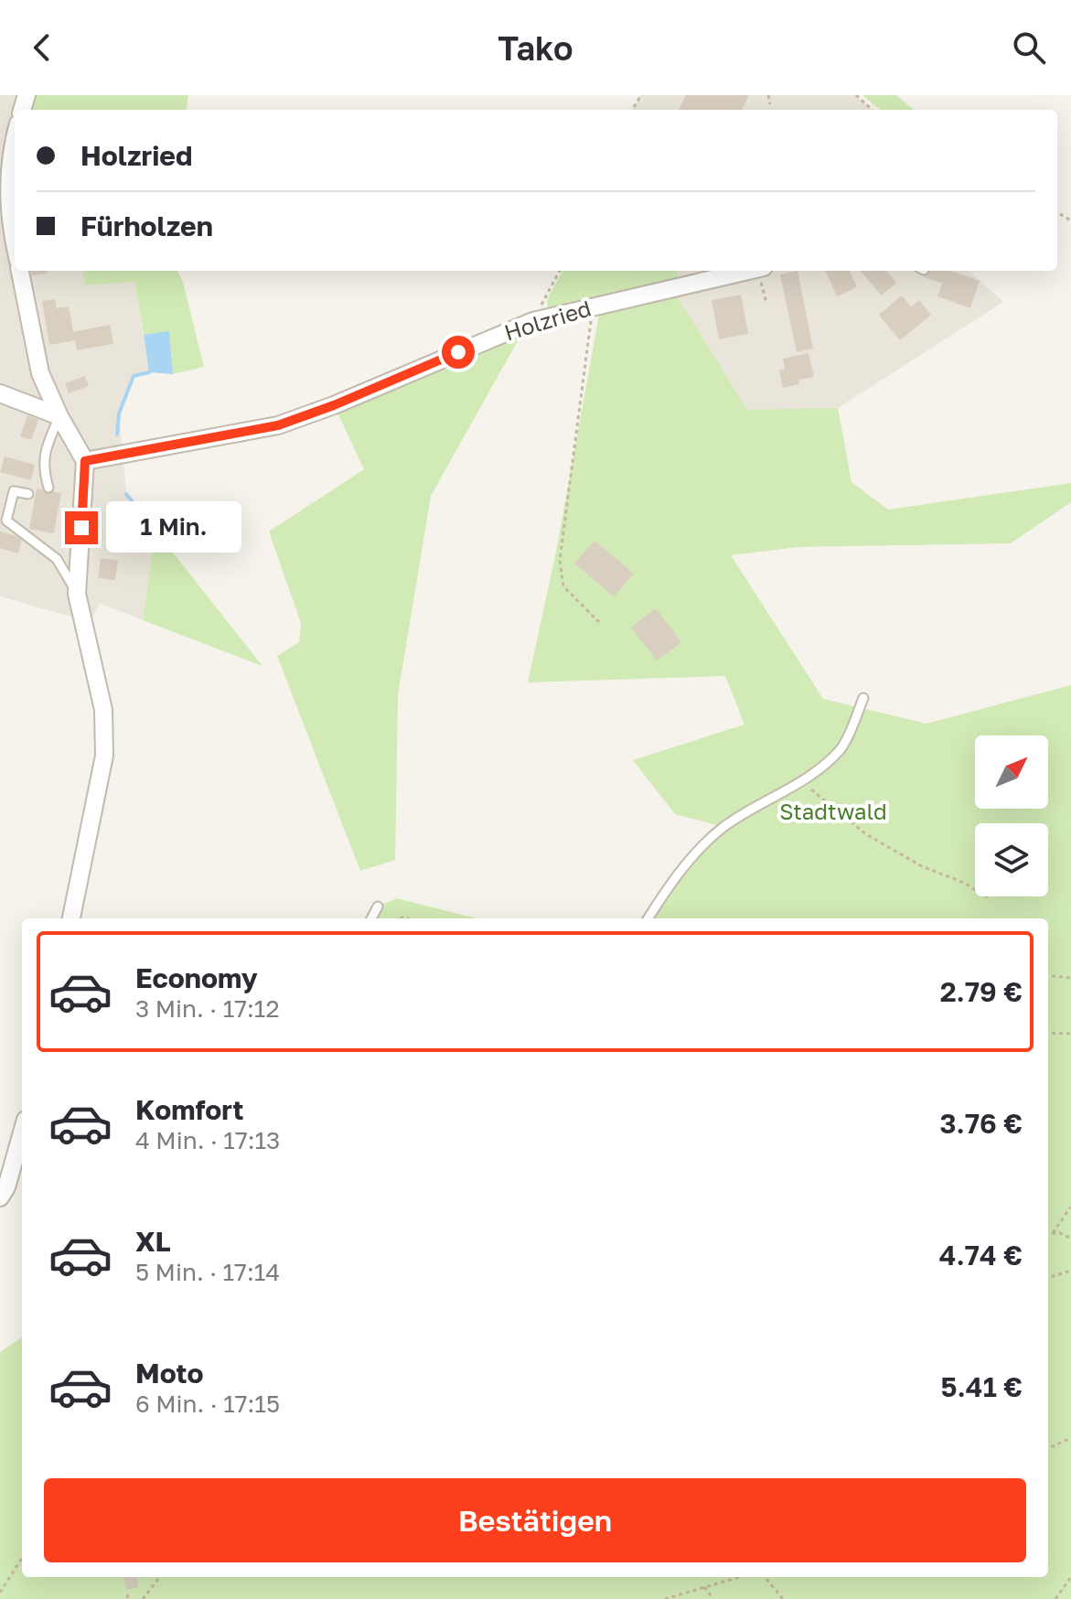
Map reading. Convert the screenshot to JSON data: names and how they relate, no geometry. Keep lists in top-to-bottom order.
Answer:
{
  "streets": {
    "street": ["Holzried"]
  },
  "parks": ["Stadtwald"],
  "north": "top right",
  "page": {
    "header": "Tako",
    "banner": ["Holzried", "Fürholzen"],
    "bubble": "1 Min.",
    "list": [
      {
        "name": "Economy",
        "note": "3 Min. · 17:12",
        "value": "2.79 €"
      },
      {
        "name": "Komfort",
        "note": "4 Min. · 17:13",
        "value": "3.76 €"
      },
      {
        "name": "XL",
        "note": "5 Min. · 17:14",
        "value": "4.74 €"
      },
      {
        "name": "Moto",
        "note": "6 Min. · 17:15",
        "value": "5.41 €"
      }
    ],
    "buttons": "Bestätigen"
  }
}
